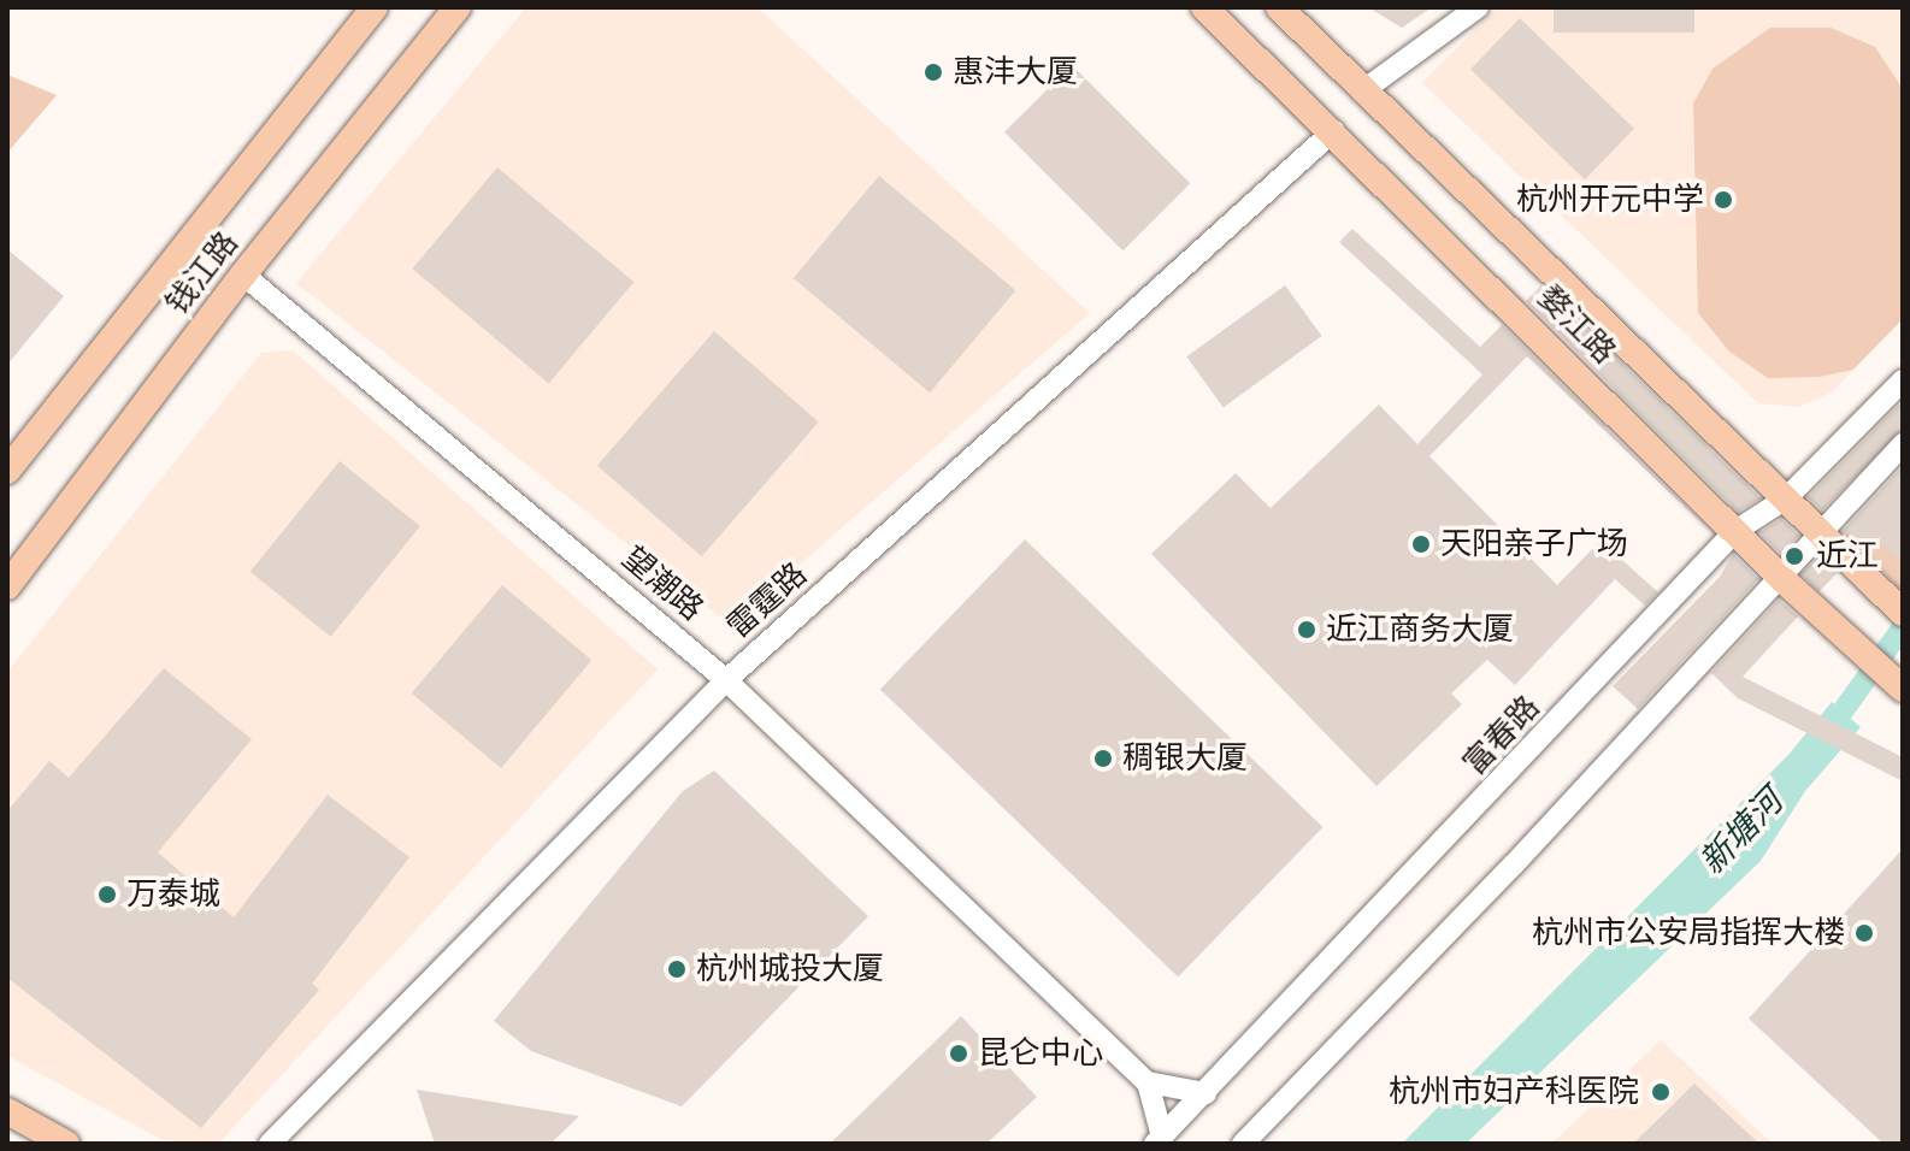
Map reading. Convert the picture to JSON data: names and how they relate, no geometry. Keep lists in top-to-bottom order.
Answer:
{
  "streets": {
    "main road": ["钱江路", "婺江路"],
    "street": ["望潮路", "雷霆路", "富春路"]
  },
  "crossings": [
    ["钱江路", "望潮路"],
    ["婺江路", "雷霆路"],
    ["婺江路", "富春路"],
    ["望潮路", "雷霆路"]
  ],
  "water": ["新塘河"],
  "places": [
    "惠沣大厦",
    "杭州开元中学",
    "天阳亲子广场",
    "近江",
    "近江商务大厦",
    "稠银大厦",
    "万泰城",
    "杭州市公安局指挥大楼",
    "杭州城投大厦",
    "昆仑中心",
    "杭州市妇产科医院"
  ]
}
